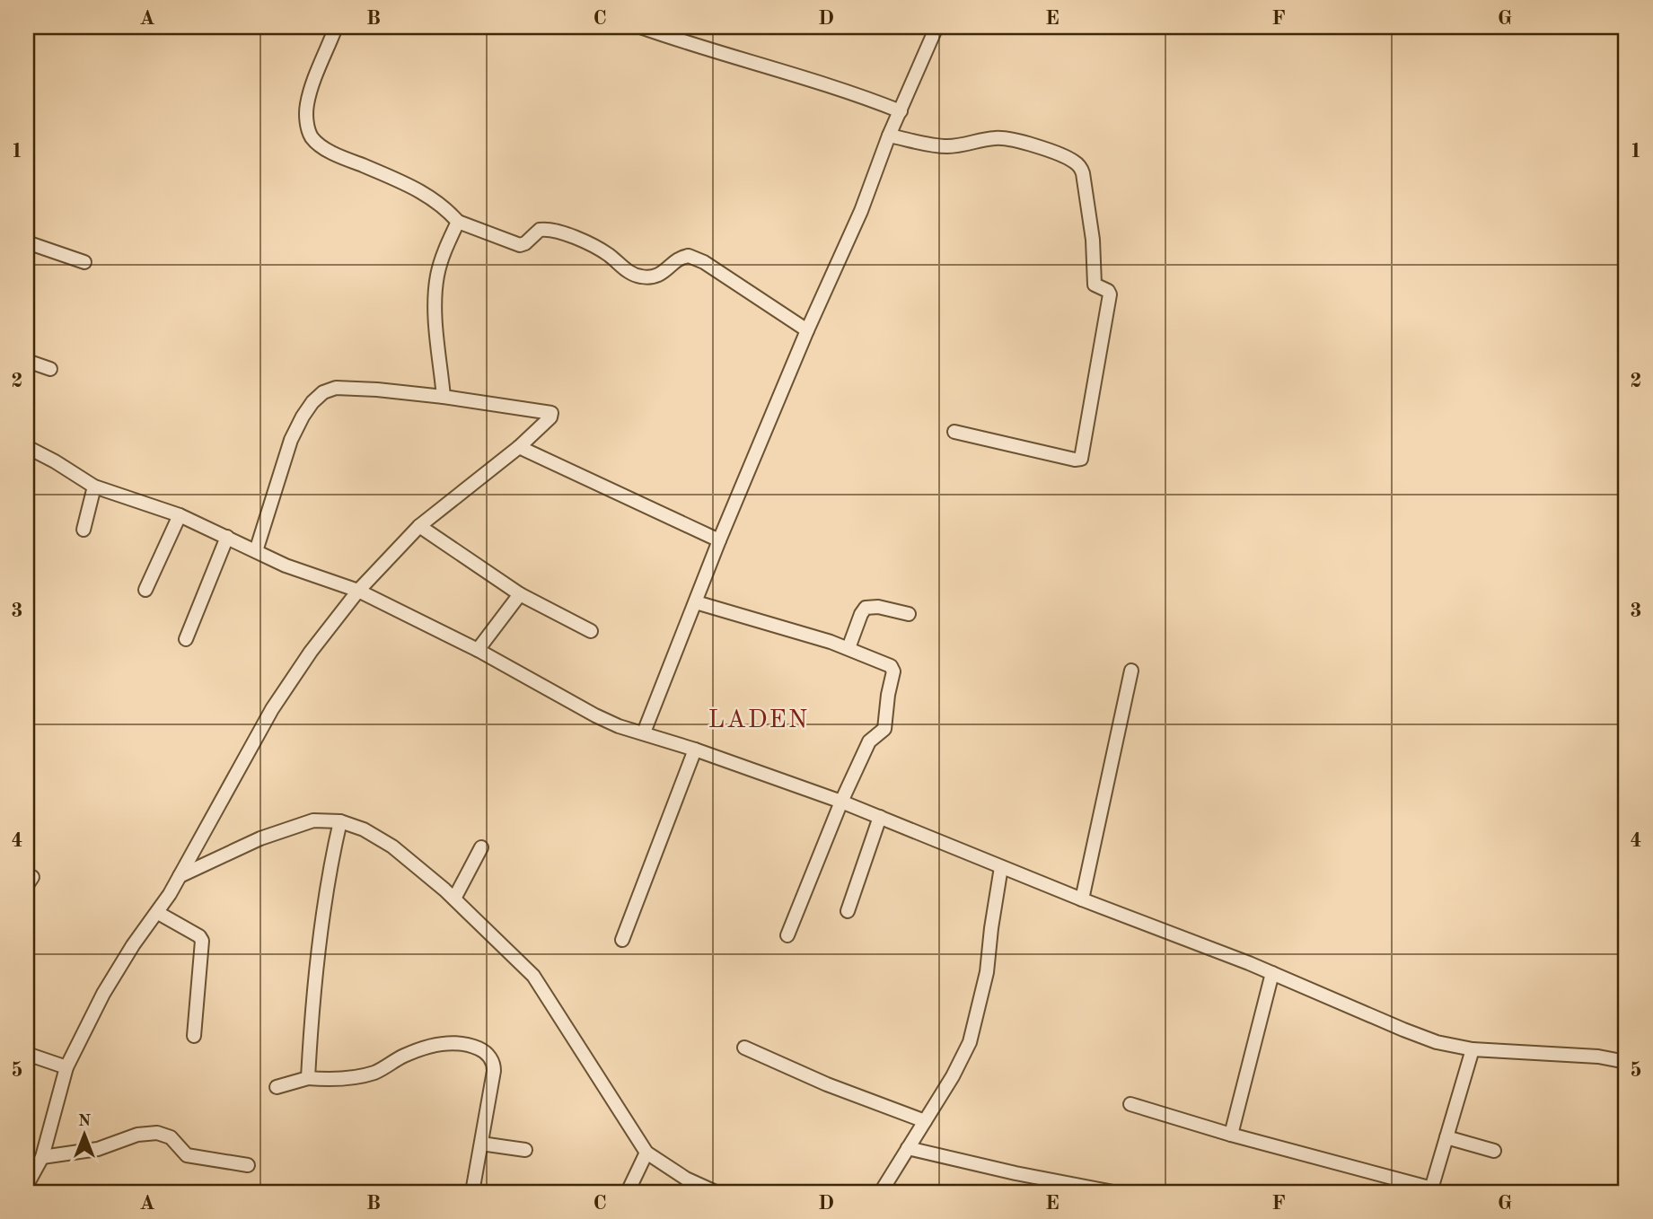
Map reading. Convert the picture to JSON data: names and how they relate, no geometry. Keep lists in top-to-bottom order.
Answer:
{
  "districts": ["LADEN"],
  "north": "top",
  "grid": {
    "columns": [
      "A",
      "B",
      "C",
      "D",
      "E",
      "F",
      "G"
    ],
    "rows": [
      "1",
      "2",
      "3",
      "4",
      "5"
    ]
  }
}
